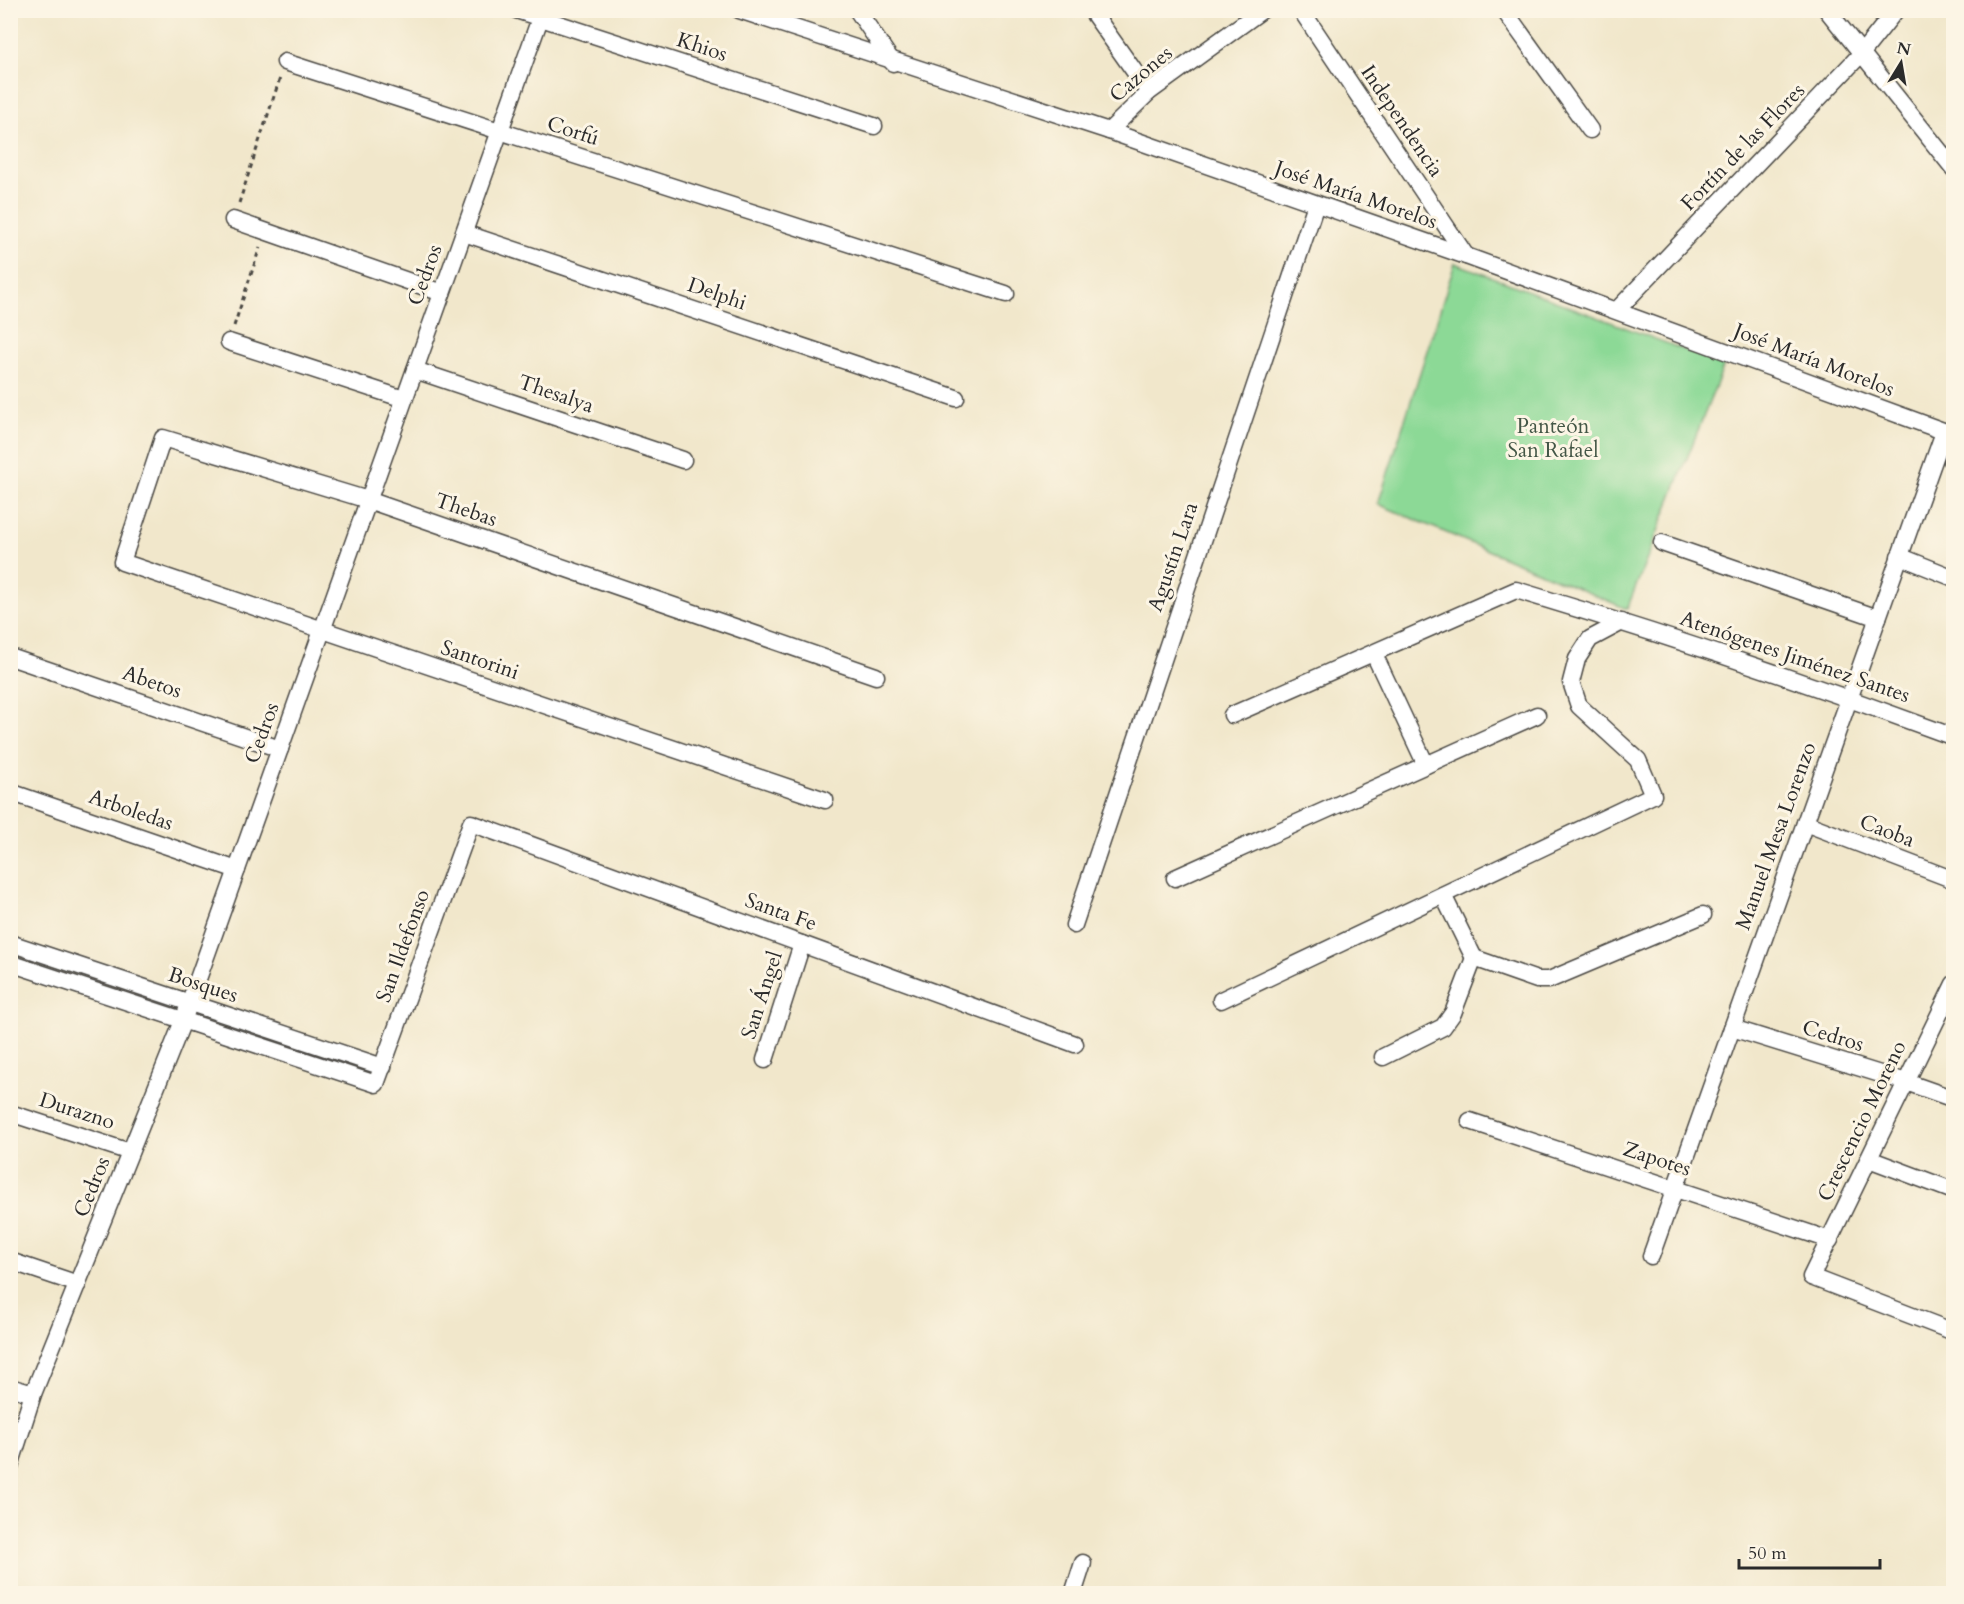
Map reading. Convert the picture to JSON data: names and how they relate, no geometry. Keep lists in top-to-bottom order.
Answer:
{
  "streets": {
    "street": [
      "Khios",
      "Cazones",
      "Independencia",
      "Corfú",
      "Fortín de las Flores",
      "José María Morelos",
      "Cedros",
      "Delphi",
      "Thesalya",
      "Thebas",
      "Agustín Lara",
      "Atenógenes Jiménez Santes",
      "Santorini",
      "Abetos",
      "Arboledas",
      "Caoba",
      "Manuel Mesa Lorenzo",
      "Santa Fe",
      "San Ildefonso",
      "Bosques",
      "San Ángel",
      "Durazno",
      "Crescencio Moreno",
      "Zapotes"
    ]
  },
  "crossings": [
    ["Khios", "Cedros"],
    ["Cazones", "José María Morelos"],
    ["Independencia", "José María Morelos"],
    ["Corfú", "Cedros"],
    ["Fortín de las Flores", "José María Morelos"],
    ["José María Morelos", "Agustín Lara"],
    ["José María Morelos", "Manuel Mesa Lorenzo"],
    ["Cedros", "Delphi"],
    ["Cedros", "Thesalya"],
    ["Cedros", "Thebas"],
    ["Cedros", "Santorini"],
    ["Cedros", "Abetos"],
    ["Cedros", "Arboledas"],
    ["Cedros", "Manuel Mesa Lorenzo"],
    ["Cedros", "Bosques"],
    ["Cedros", "Durazno"],
    ["Cedros", "Crescencio Moreno"],
    ["Thebas", "Santorini"],
    ["Atenógenes Jiménez Santes", "Manuel Mesa Lorenzo"],
    ["Caoba", "Manuel Mesa Lorenzo"],
    ["Manuel Mesa Lorenzo", "Zapotes"],
    ["Santa Fe", "San Ildefonso"],
    ["Santa Fe", "San Ángel"],
    ["San Ildefonso", "Bosques"],
    ["Crescencio Moreno", "Zapotes"]
  ],
  "parks": ["Panteón San Rafael"],
  "scale_bar": "50 m",
  "north": "top"
}
